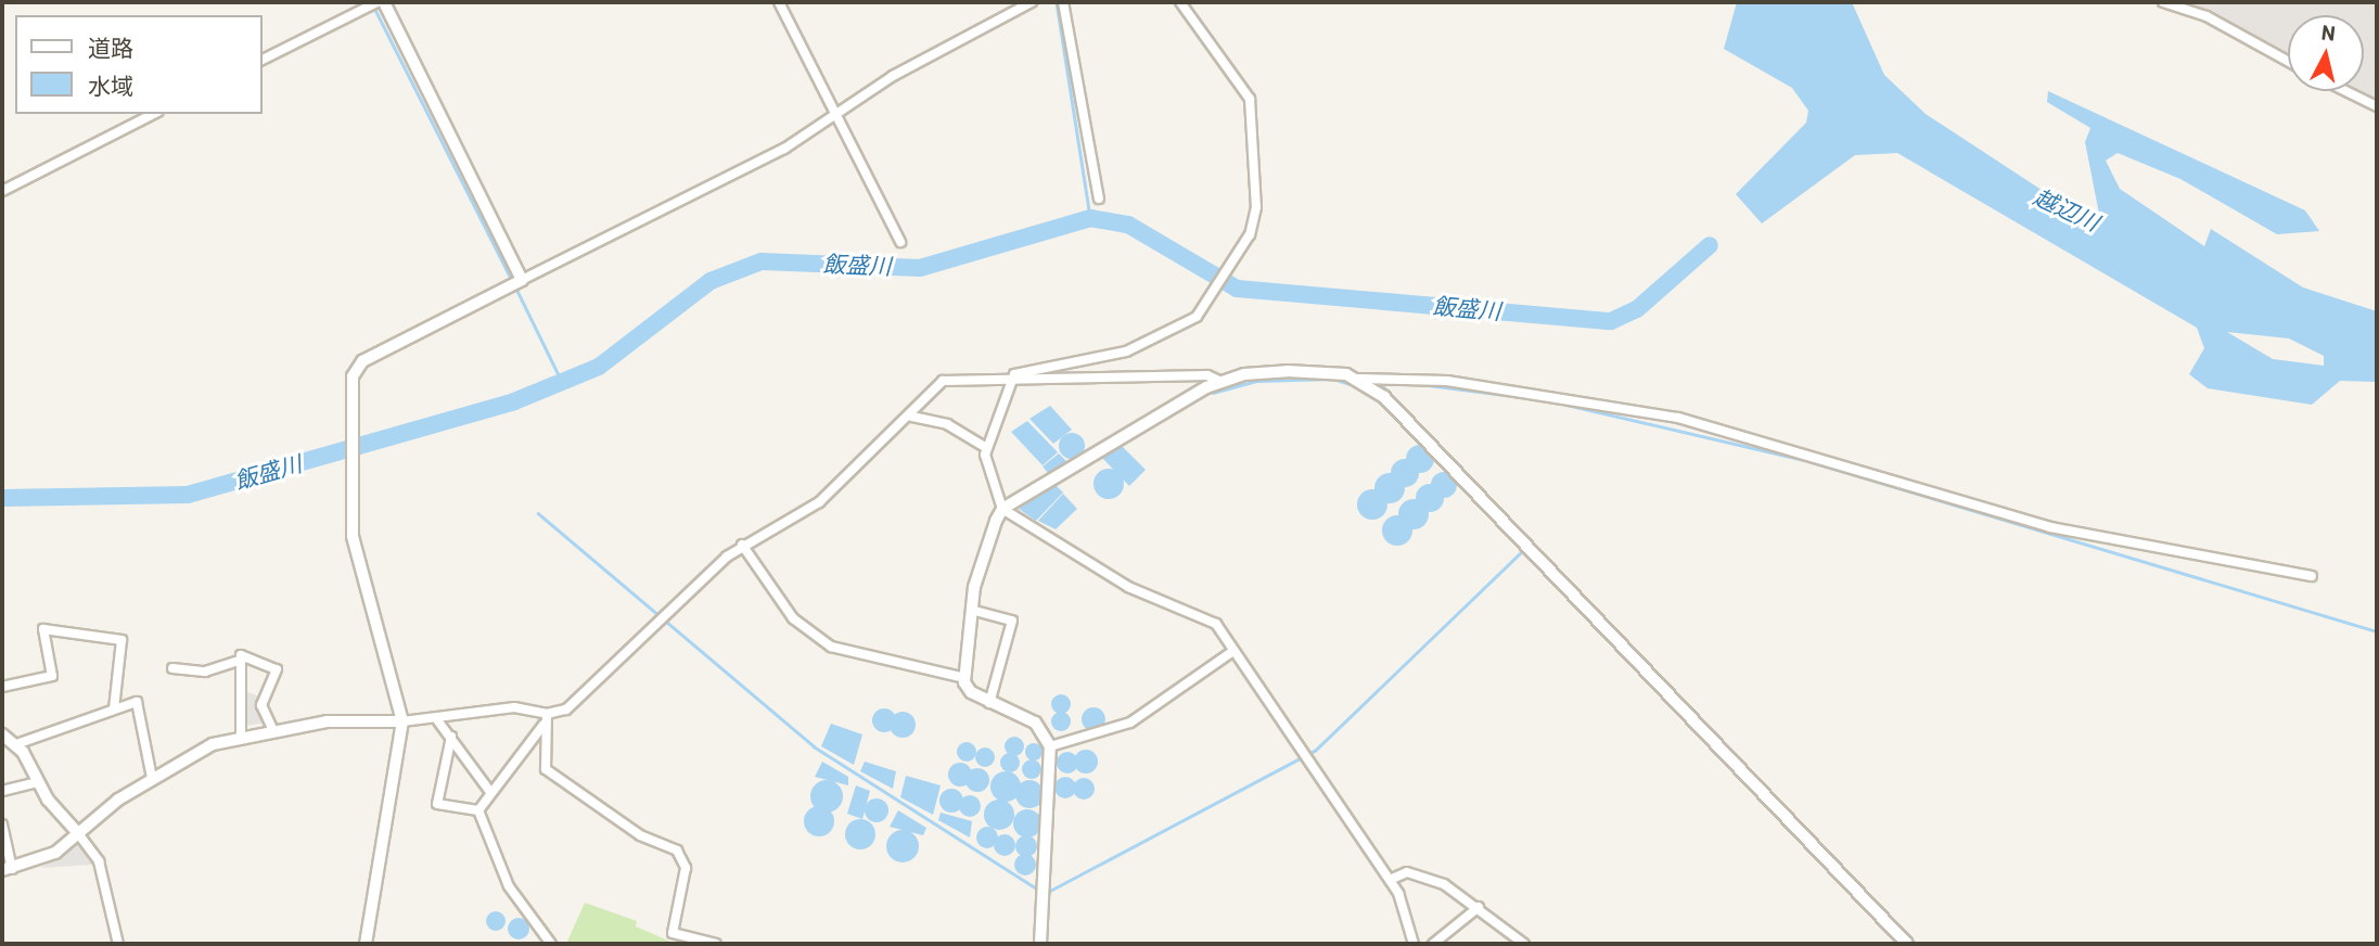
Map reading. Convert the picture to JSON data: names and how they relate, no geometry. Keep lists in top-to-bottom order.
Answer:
{
  "water": ["越辺川", "飯盛川"],
  "legend": ["道路", "水域"],
  "north": "top"
}
